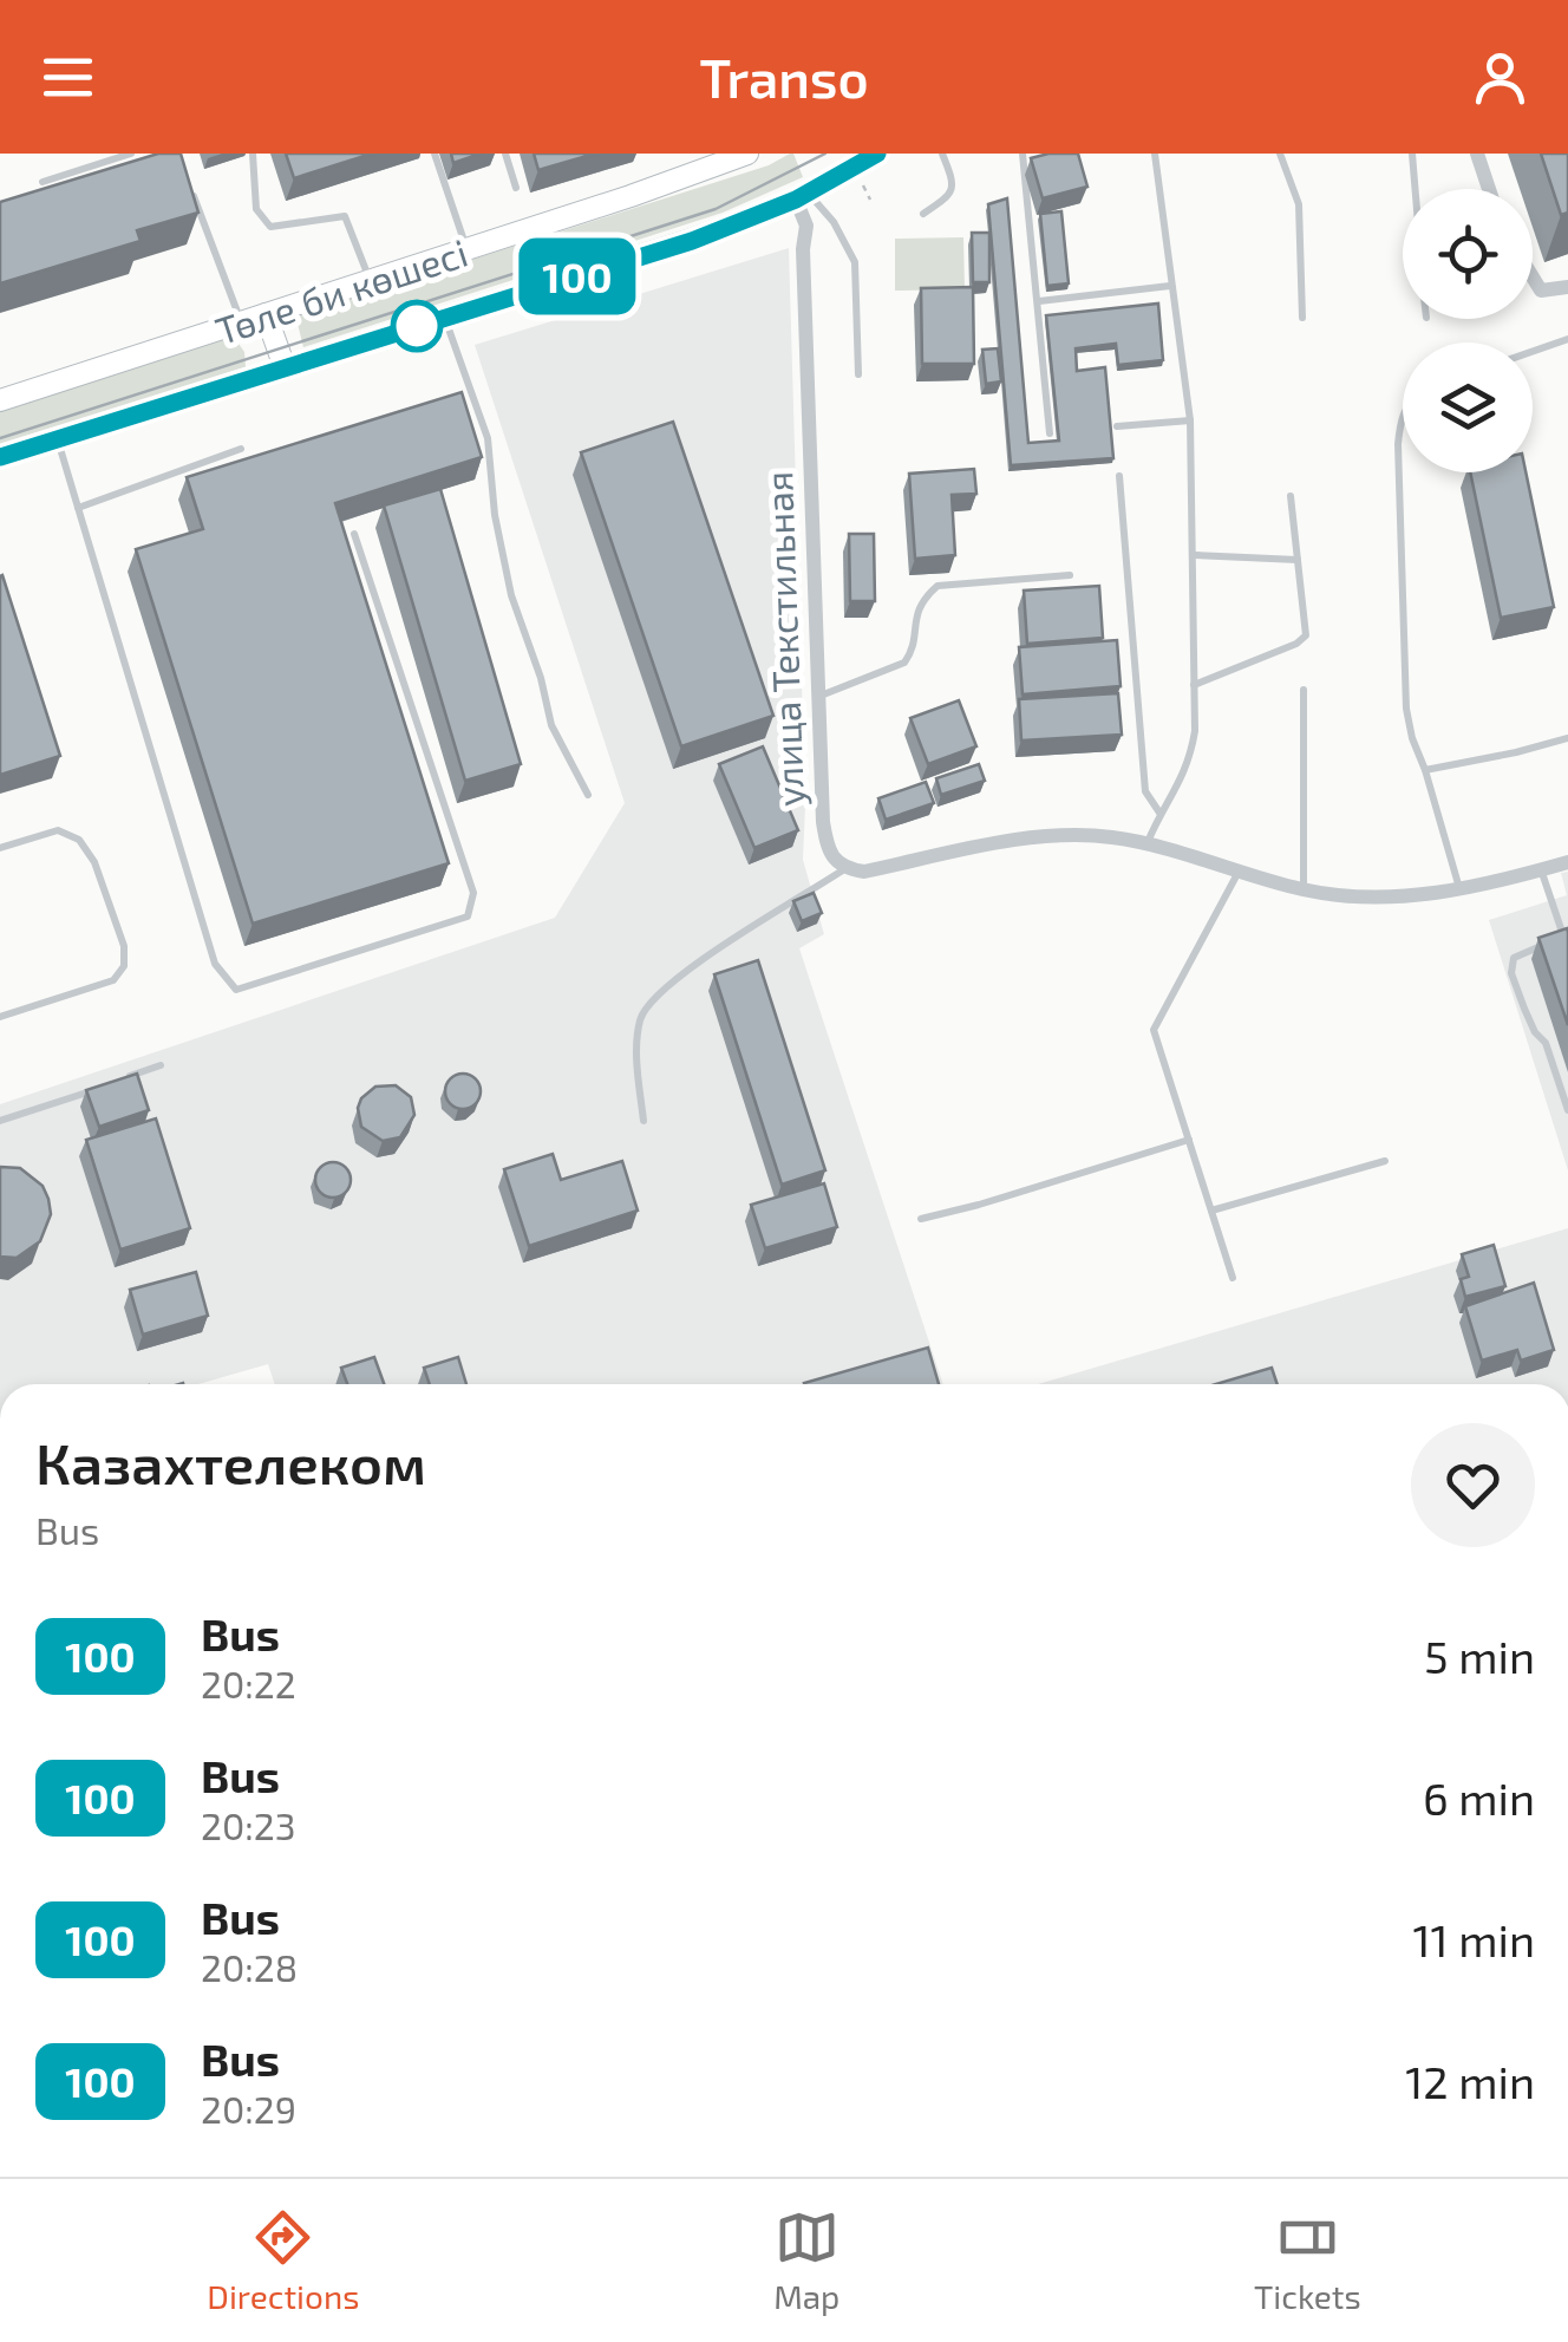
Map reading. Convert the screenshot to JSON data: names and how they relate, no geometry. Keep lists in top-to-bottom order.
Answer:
{
  "streets": {
    "main road": ["Төле би көшесі"],
    "street": ["улица Текстильная"]
  },
  "crossings": [
    ["Төле би көшесі", "улица Текстильная"]
  ],
  "lines": ["bus line 100"],
  "page": {
    "header": "Transo",
    "on_map": "100",
    "heading": ["Казахтелеком", "Bus"],
    "list": [
      {
        "mark": "100",
        "name": "Bus",
        "note": "20:22",
        "value": "5 min"
      },
      {
        "mark": "100",
        "name": "Bus",
        "note": "20:23",
        "value": "6 min"
      },
      {
        "mark": "100",
        "name": "Bus",
        "note": "20:28",
        "value": "11 min"
      },
      {
        "mark": "100",
        "name": "Bus",
        "note": "20:29",
        "value": "12 min"
      }
    ],
    "tabs": ["Directions", "Map", "Tickets"]
  }
}
